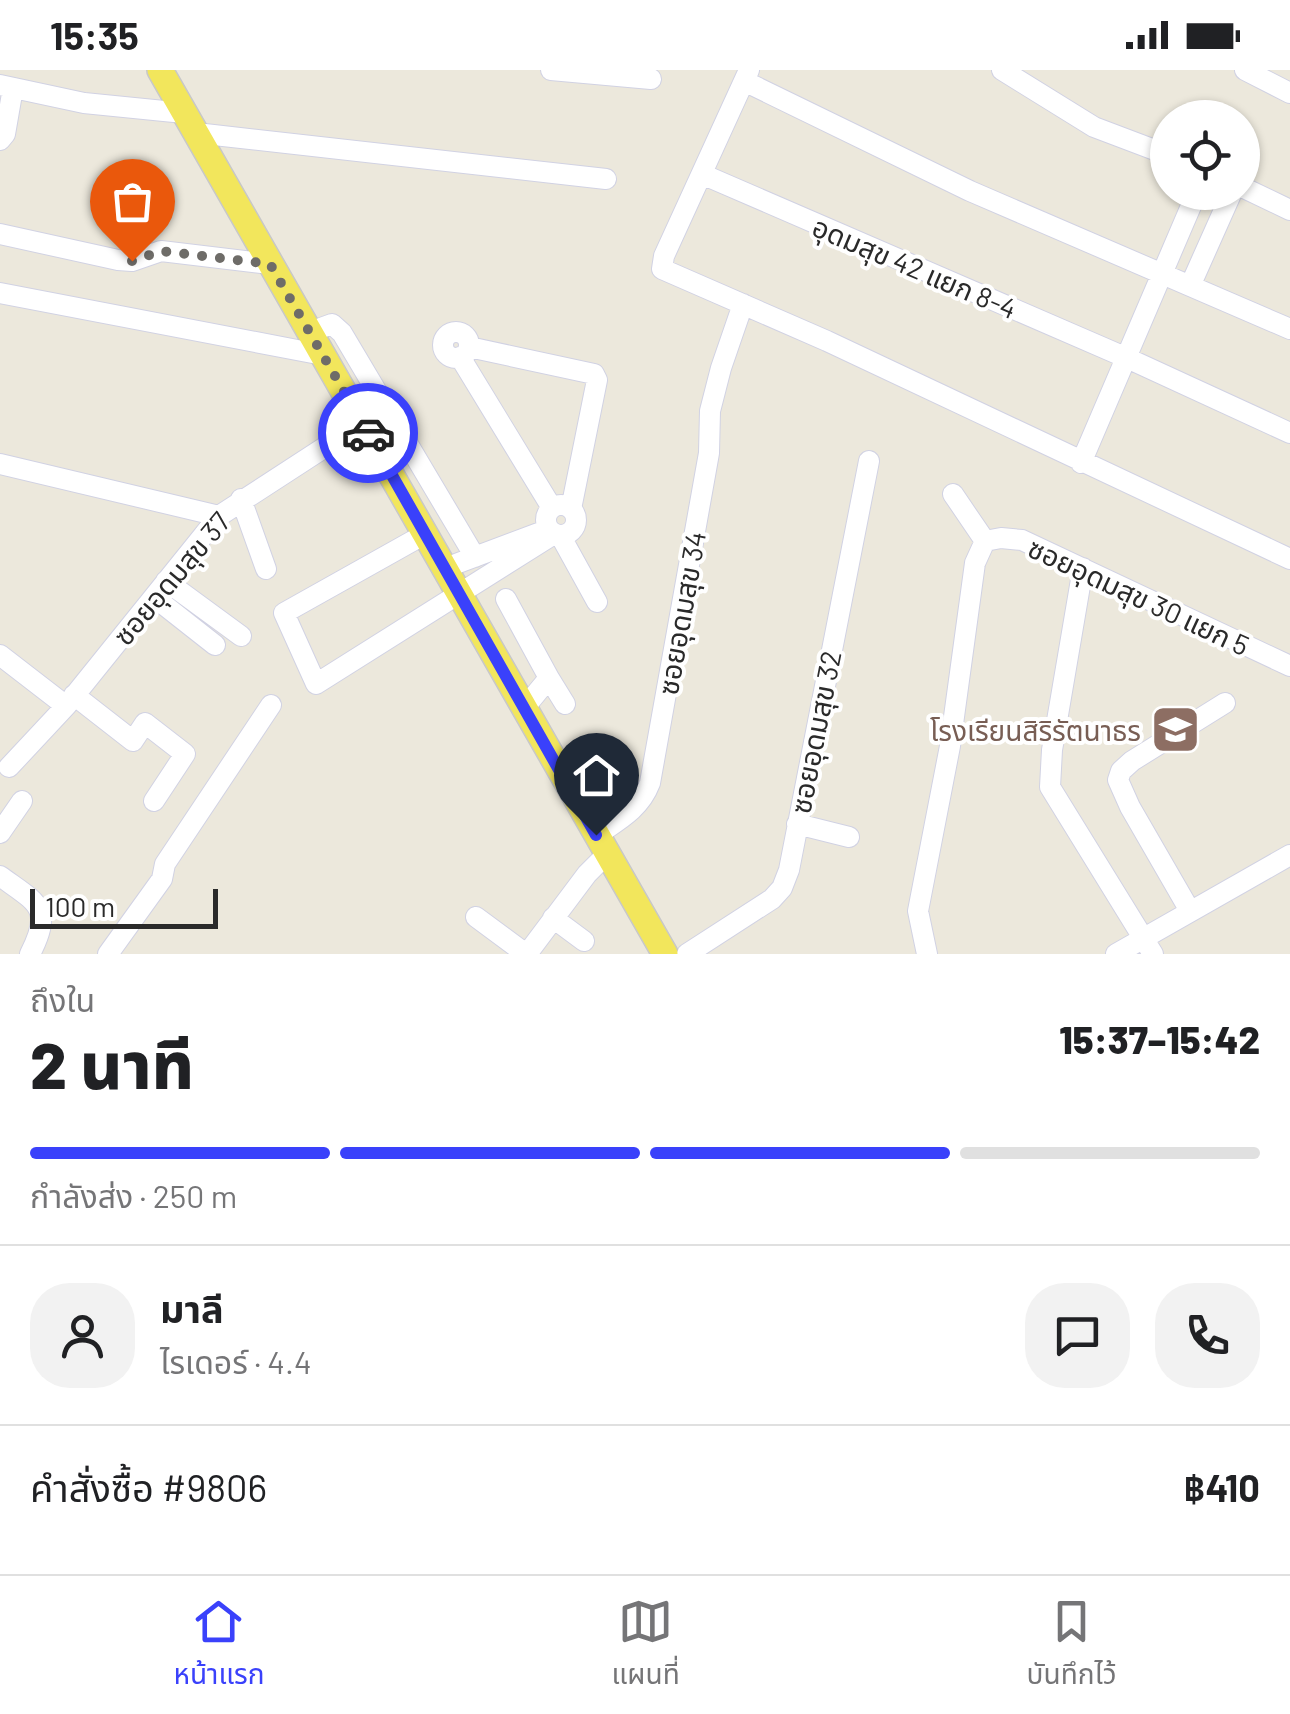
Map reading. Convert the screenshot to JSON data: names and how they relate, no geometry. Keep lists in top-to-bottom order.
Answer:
{
  "streets": {
    "street": [
      "อุดมสุข 42 แยก 8-4",
      "ซอยอุดมสุข 37",
      "ซอยอุดมสุข 30 แยก 5",
      "ซอยอุดมสุข 34",
      "ซอยอุดมสุข 32"
    ]
  },
  "places": {
    "school or university": ["โรงเรียนสิริรัตนาธร"]
  },
  "scale_bar": "100 m",
  "page": {
    "status": "15:35",
    "scale": "100 m",
    "heading": ["2 นาที", "ถึงใน", "15:37–15:42"],
    "panel": [
      "มาลี",
      "ไรเดอร์ · 4.4",
      "คำสั่งซื้อ #9806",
      "฿410"
    ],
    "bar": "กำลังส่ง · 250 m",
    "tabs": ["หน้าแรก", "แผนที่", "บันทึกไว้"]
  }
}
